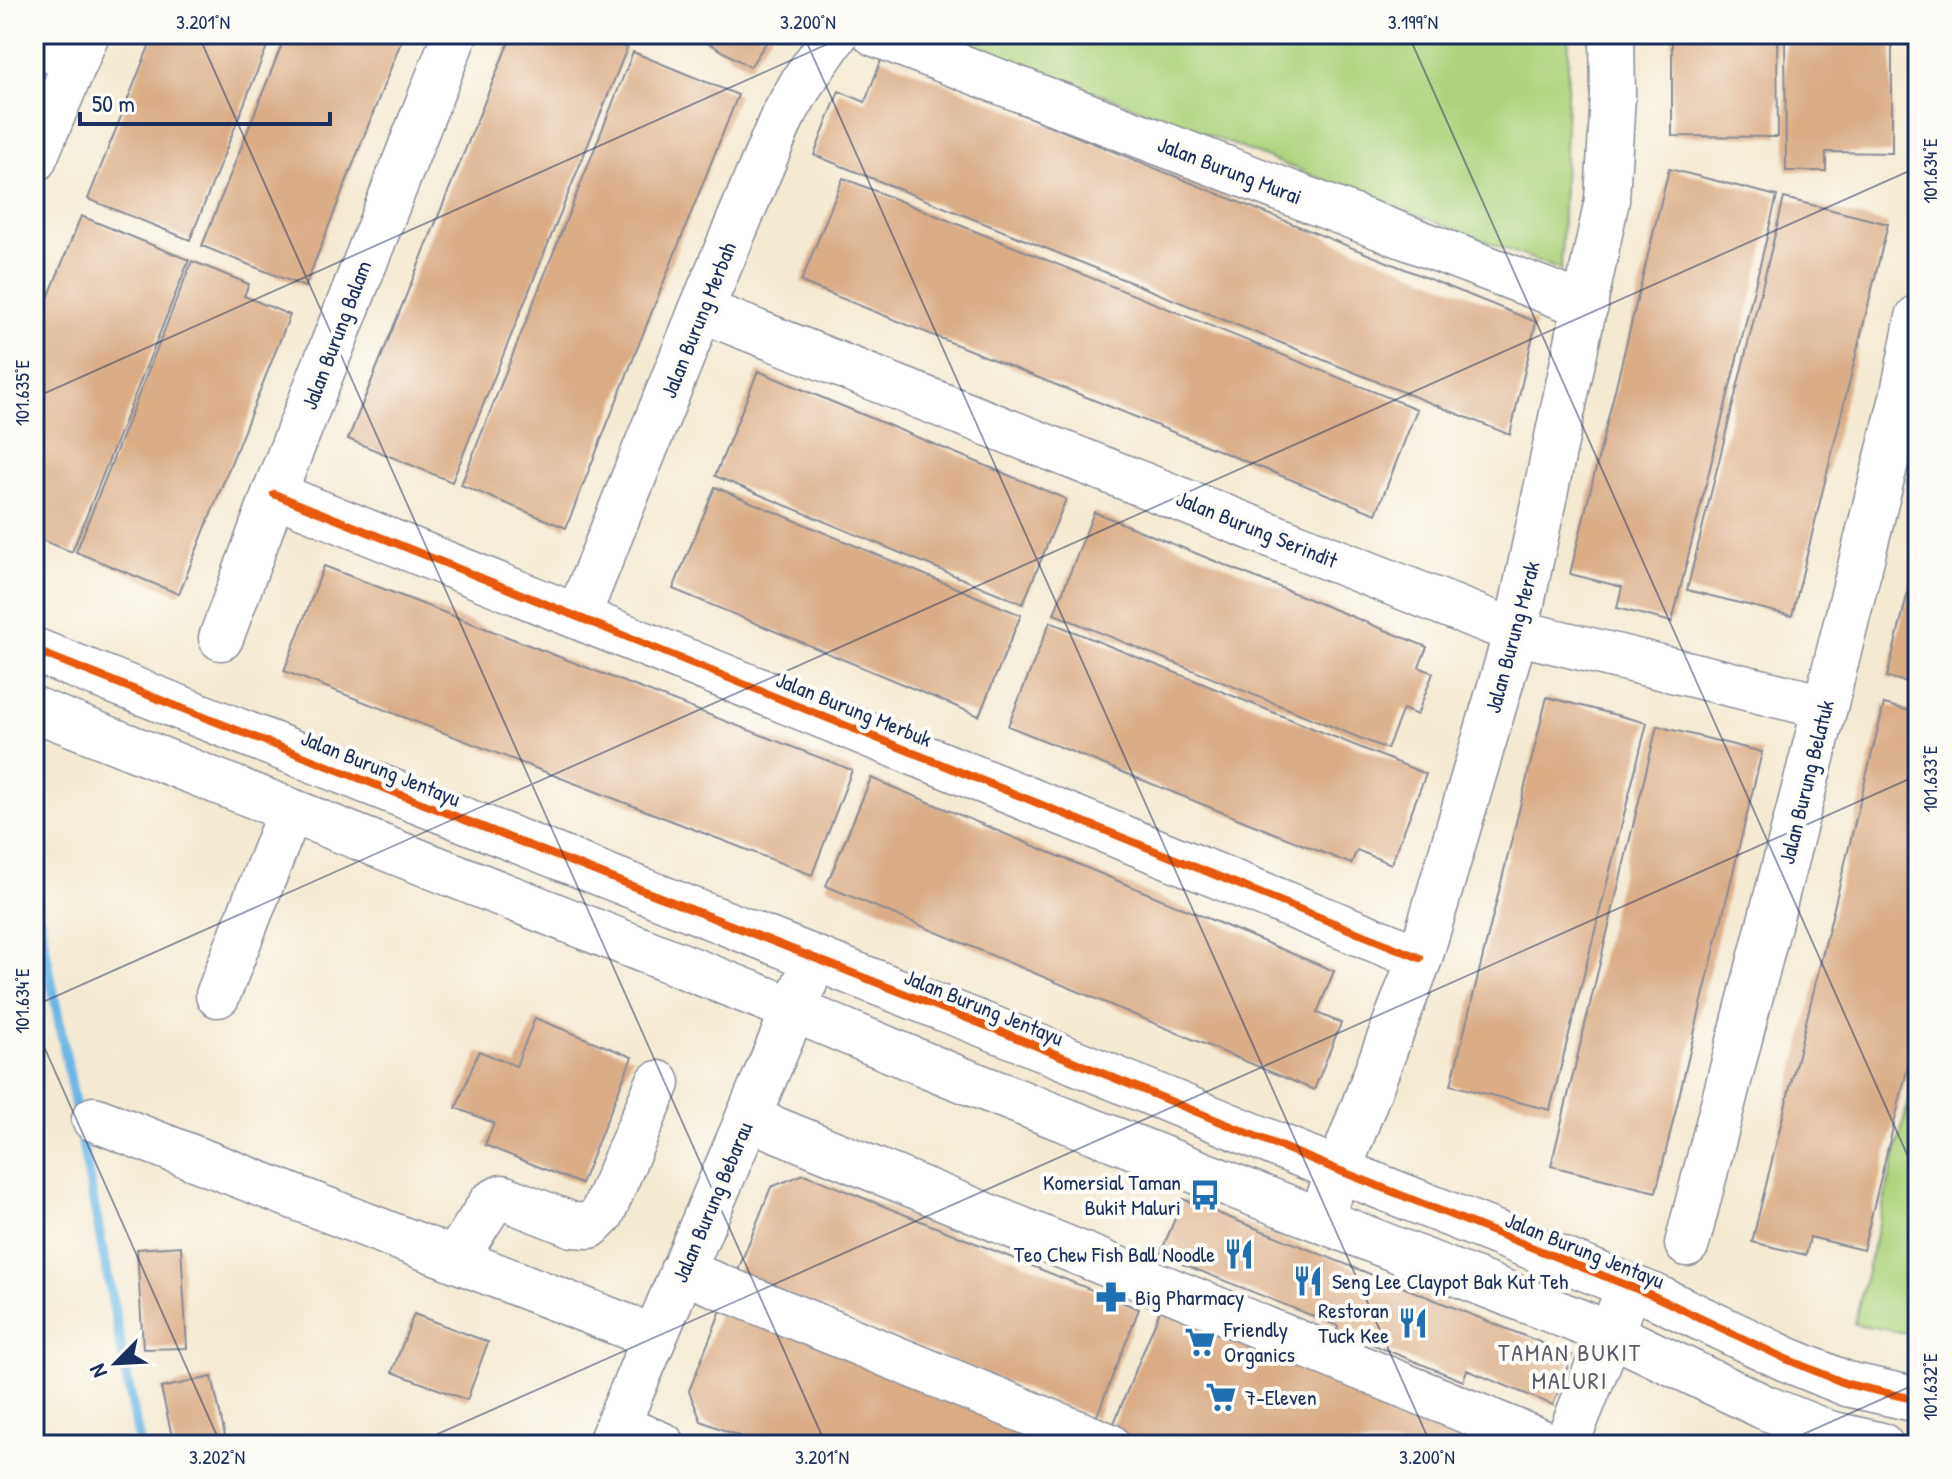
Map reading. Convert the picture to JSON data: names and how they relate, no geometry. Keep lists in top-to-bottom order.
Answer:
{
  "streets": {
    "street": [
      "Jalan Burung Murai",
      "Jalan Burung Merbah",
      "Jalan Burung Balam",
      "Jalan Burung Serindit",
      "Jalan Burung Merak",
      "Jalan Burung Merbuk",
      "Jalan Burung Jentayu",
      "Jalan Burung Belatuk",
      "Jalan Burung Bebarau"
    ]
  },
  "crossings": [
    ["Jalan Burung Murai", "Jalan Burung Merak"],
    ["Jalan Burung Merbah", "Jalan Burung Serindit"],
    ["Jalan Burung Merbah", "Jalan Burung Merbuk"],
    ["Jalan Burung Balam", "Jalan Burung Merbuk"],
    ["Jalan Burung Serindit", "Jalan Burung Merak"],
    ["Jalan Burung Serindit", "Jalan Burung Belatuk"],
    ["Jalan Burung Merak", "Jalan Burung Merbuk"],
    ["Jalan Burung Merak", "Jalan Burung Jentayu"],
    ["Jalan Burung Jentayu", "Jalan Burung Bebarau"]
  ],
  "districts": ["TAMAN BUKIT MALURI"],
  "places": {
    "bus stop": ["Komersial Taman Bukit Maluri"],
    "restaurant": ["Teo Chew Fish Ball Noodle", "Seng Lee Claypot Bak Kut Teh", "Restoran Tuck Kee"],
    "pharmacy": ["Big Pharmacy"],
    "supermarket": ["Friendly Organics", "7-Eleven"]
  },
  "scale_bar": "50 m",
  "north": "bottom left",
  "coordinates": [
    "3.201°N",
    "3.200°N",
    "3.199°N",
    "101.634°E",
    "101.635°E",
    "101.633°E",
    "101.632°E",
    "3.202°N"
  ]
}
